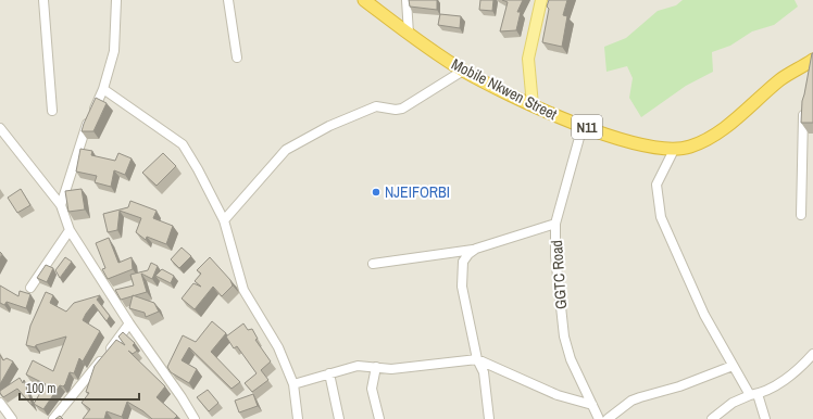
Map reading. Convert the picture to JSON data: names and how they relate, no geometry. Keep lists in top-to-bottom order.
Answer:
{
  "streets": {
    "highway": ["Mobile Nkwen Street", "N11"],
    "street": ["GGTC Road"]
  },
  "crossings": [
    ["Mobile Nkwen Street", "GGTC Road"]
  ],
  "places": ["NJEIFORBI"],
  "scale_bar": "100 m"
}
